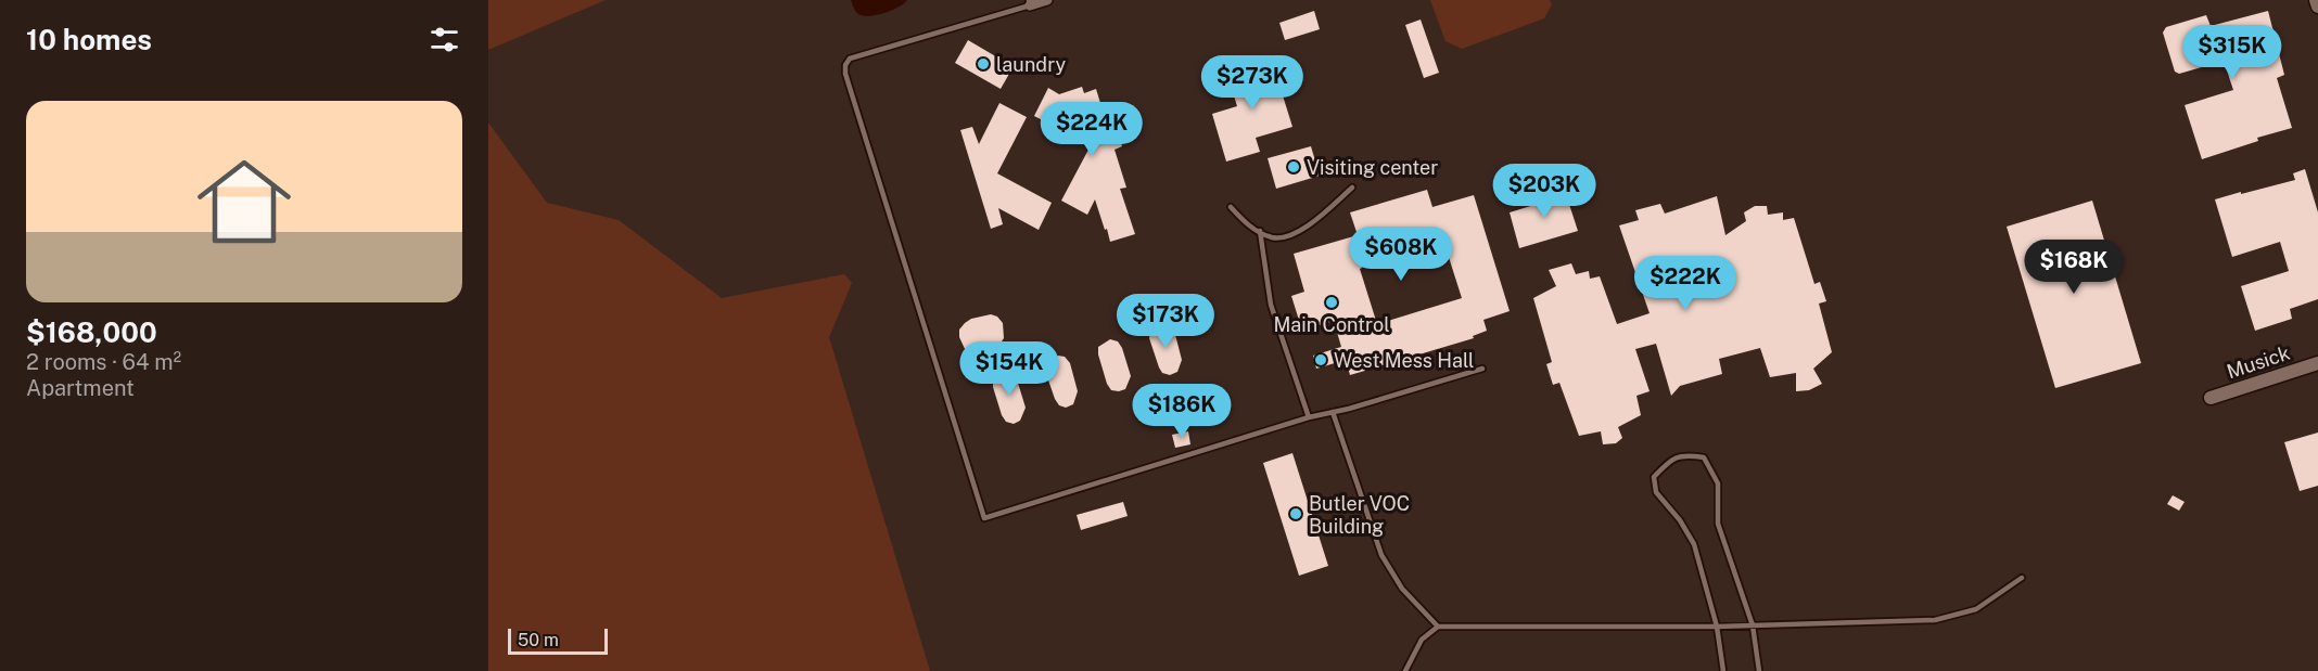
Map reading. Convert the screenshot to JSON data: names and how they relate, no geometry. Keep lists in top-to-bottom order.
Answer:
{
  "streets": {
    "street": ["Musick"]
  },
  "places": [
    "laundry",
    "Visiting center",
    "Main Control",
    "West Mess Hall",
    "Butler VOC Building"
  ],
  "scale_bar": "50 m",
  "page": {
    "heading": "10 homes",
    "price": [
      "$315K",
      "$273K",
      "$224K",
      "$203K",
      "$608K",
      "$168K",
      "$222K",
      "$173K",
      "$154K",
      "$186K"
    ],
    "list": [
      {
        "name": "$168,000",
        "note": "2 rooms · 64 m² · Apartment"
      }
    ],
    "scale": "50 m"
  }
}
